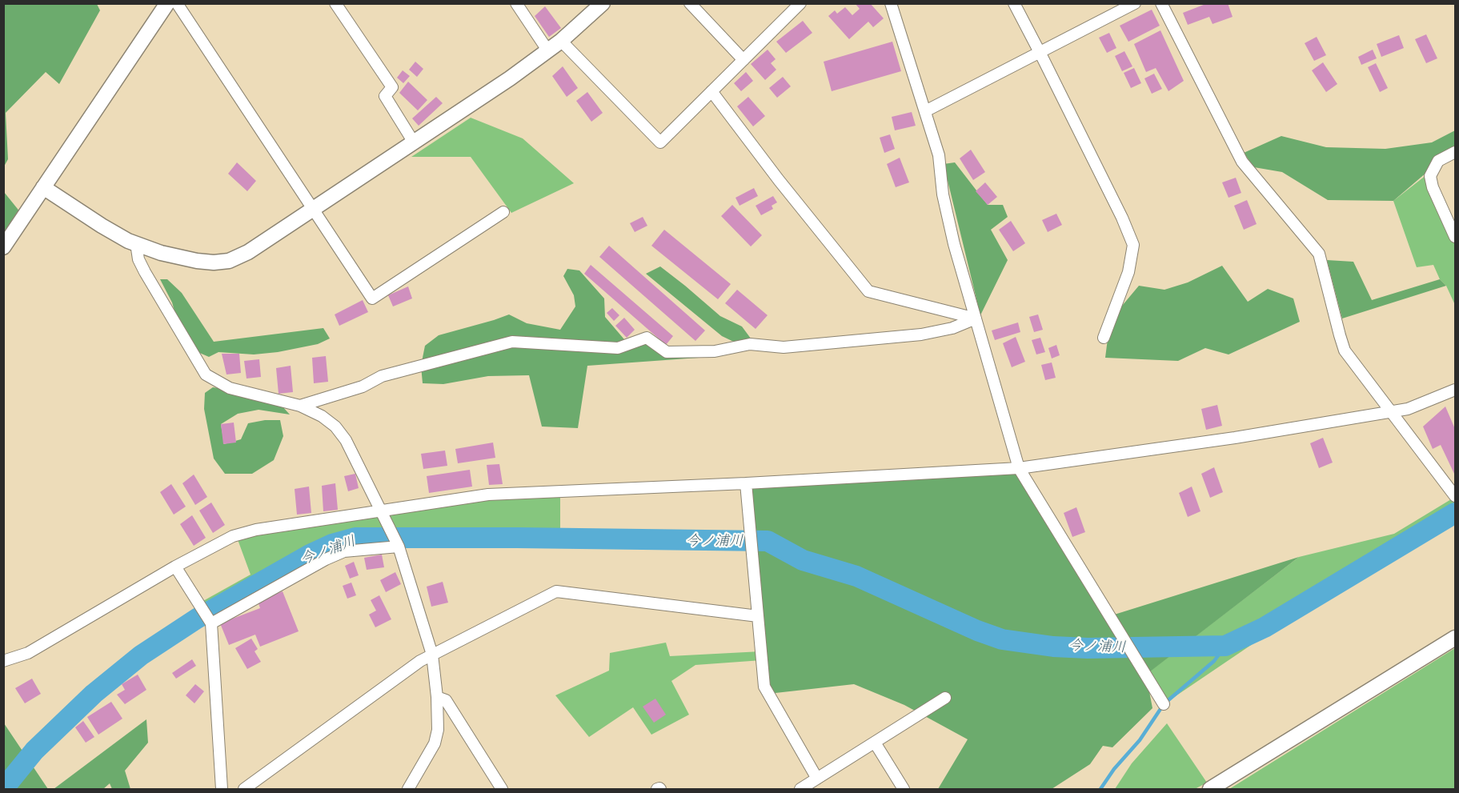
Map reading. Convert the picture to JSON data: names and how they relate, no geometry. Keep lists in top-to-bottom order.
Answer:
{
  "water": ["今ノ浦川"]
}
